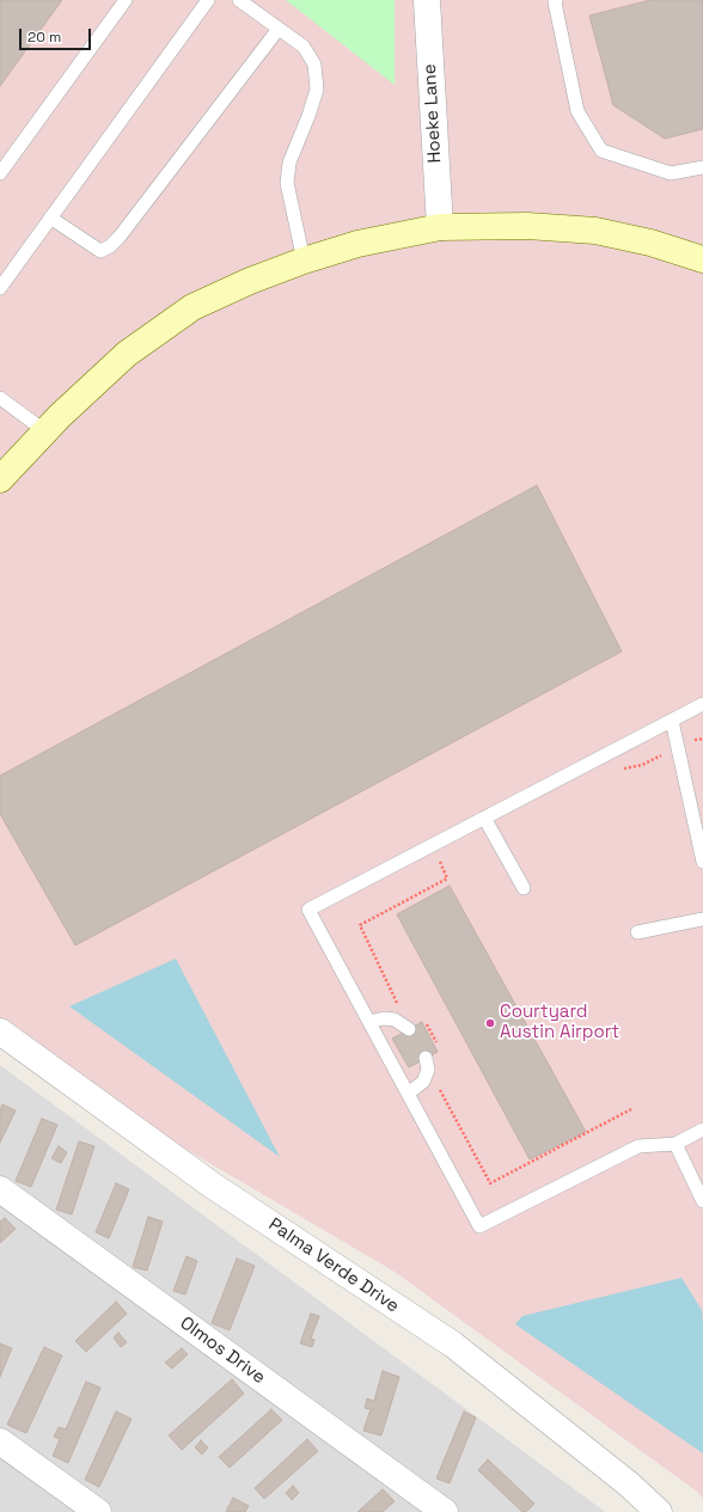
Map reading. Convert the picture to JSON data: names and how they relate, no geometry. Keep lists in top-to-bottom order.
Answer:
{
  "streets": {
    "street": ["Hoeke Lane", "Palma Verde Drive", "Olmos Drive"]
  },
  "places": ["Courtyard Austin Airport"],
  "scale_bar": "20 m"
}
